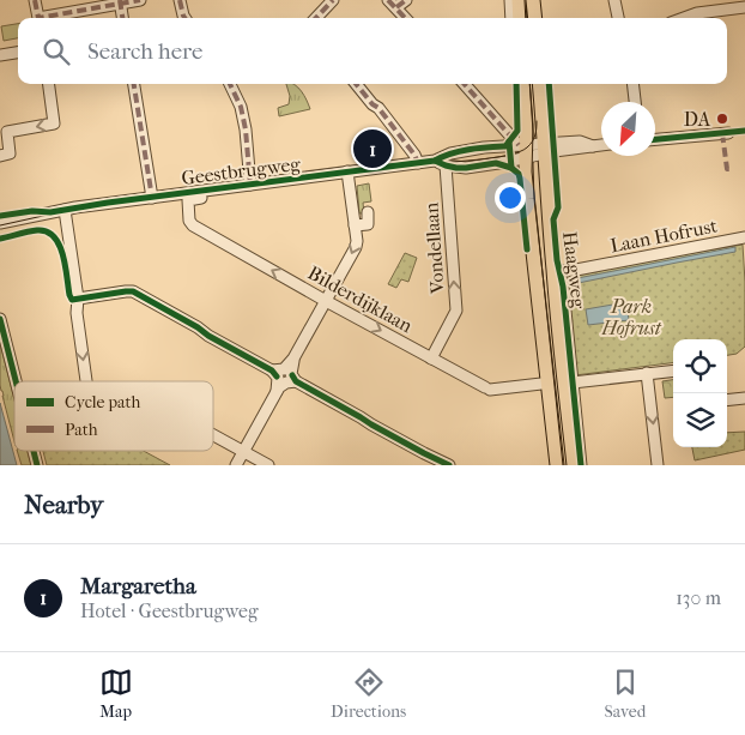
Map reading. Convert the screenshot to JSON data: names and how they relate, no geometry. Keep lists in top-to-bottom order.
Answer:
{
  "streets": {
    "main road": ["Haagweg"],
    "street": [
      "Geestbrugweg",
      "Laan Hofrust",
      "Vondellaan",
      "Bilderdijklaan"
    ]
  },
  "crossings": [
    ["Geestbrugweg", "Vondellaan"],
    ["Geestbrugweg", "Haagweg"],
    ["Geestbrugweg", "Bilderdijklaan"],
    ["Laan Hofrust", "Haagweg"],
    ["Vondellaan", "Bilderdijklaan"],
    ["Haagweg", "Bilderdijklaan"]
  ],
  "one_way": ["Vondellaan"],
  "parks": ["Park Hofrust"],
  "places": ["DA"],
  "legend": ["Cycle path", "Path"],
  "north": "bottom left",
  "page": {
    "search": "Search here",
    "pins": "1",
    "heading": "Nearby",
    "list": [
      {
        "mark": "1",
        "name": "Margaretha",
        "note": "Hotel · Geestbrugweg",
        "value": "130 m"
      }
    ],
    "nav": ["Map", "Directions", "Saved"]
  }
}
